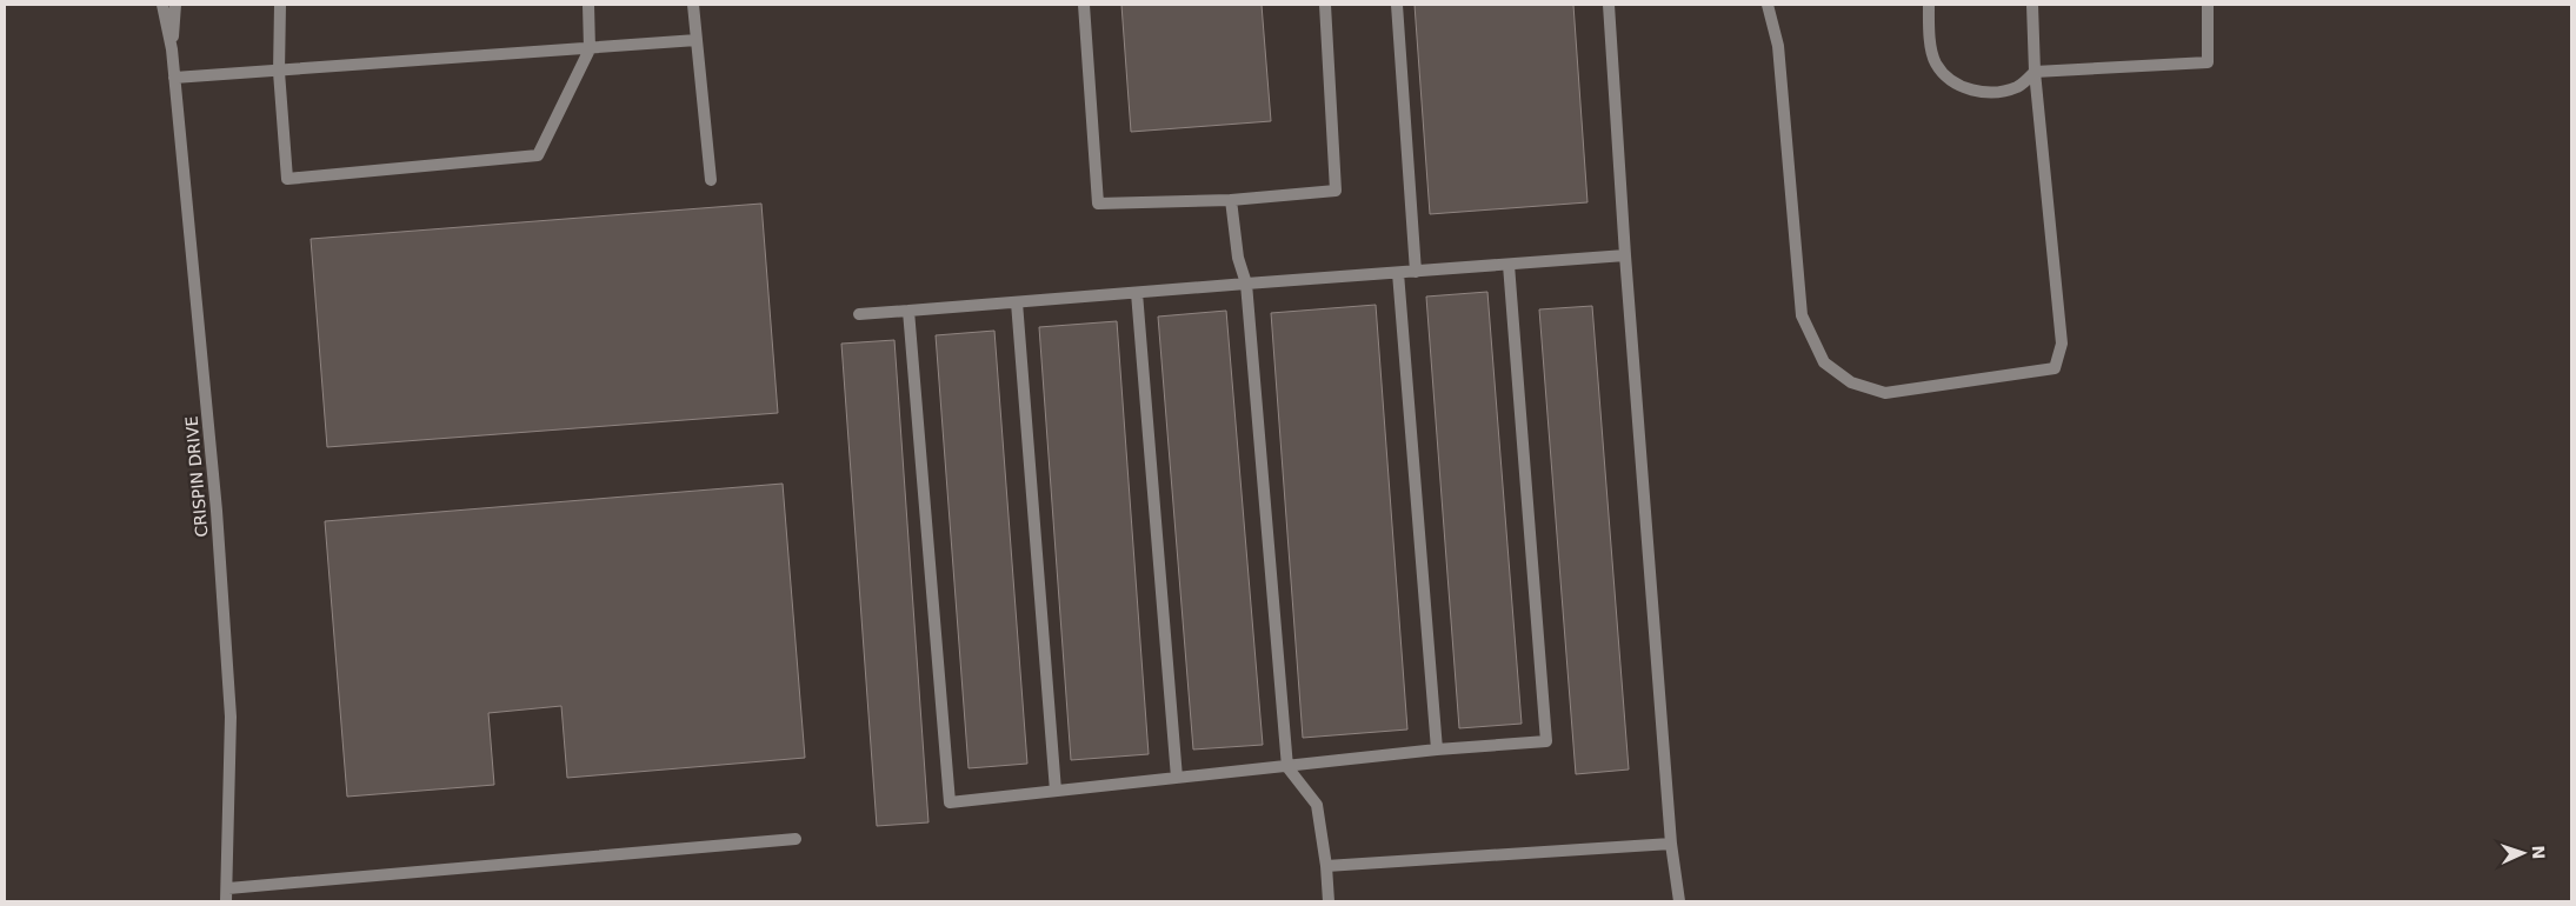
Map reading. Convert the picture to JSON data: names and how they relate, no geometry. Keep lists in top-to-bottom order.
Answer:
{
  "streets": {
    "lane": ["CRISPIN DRIVE"]
  },
  "north": "right"
}
